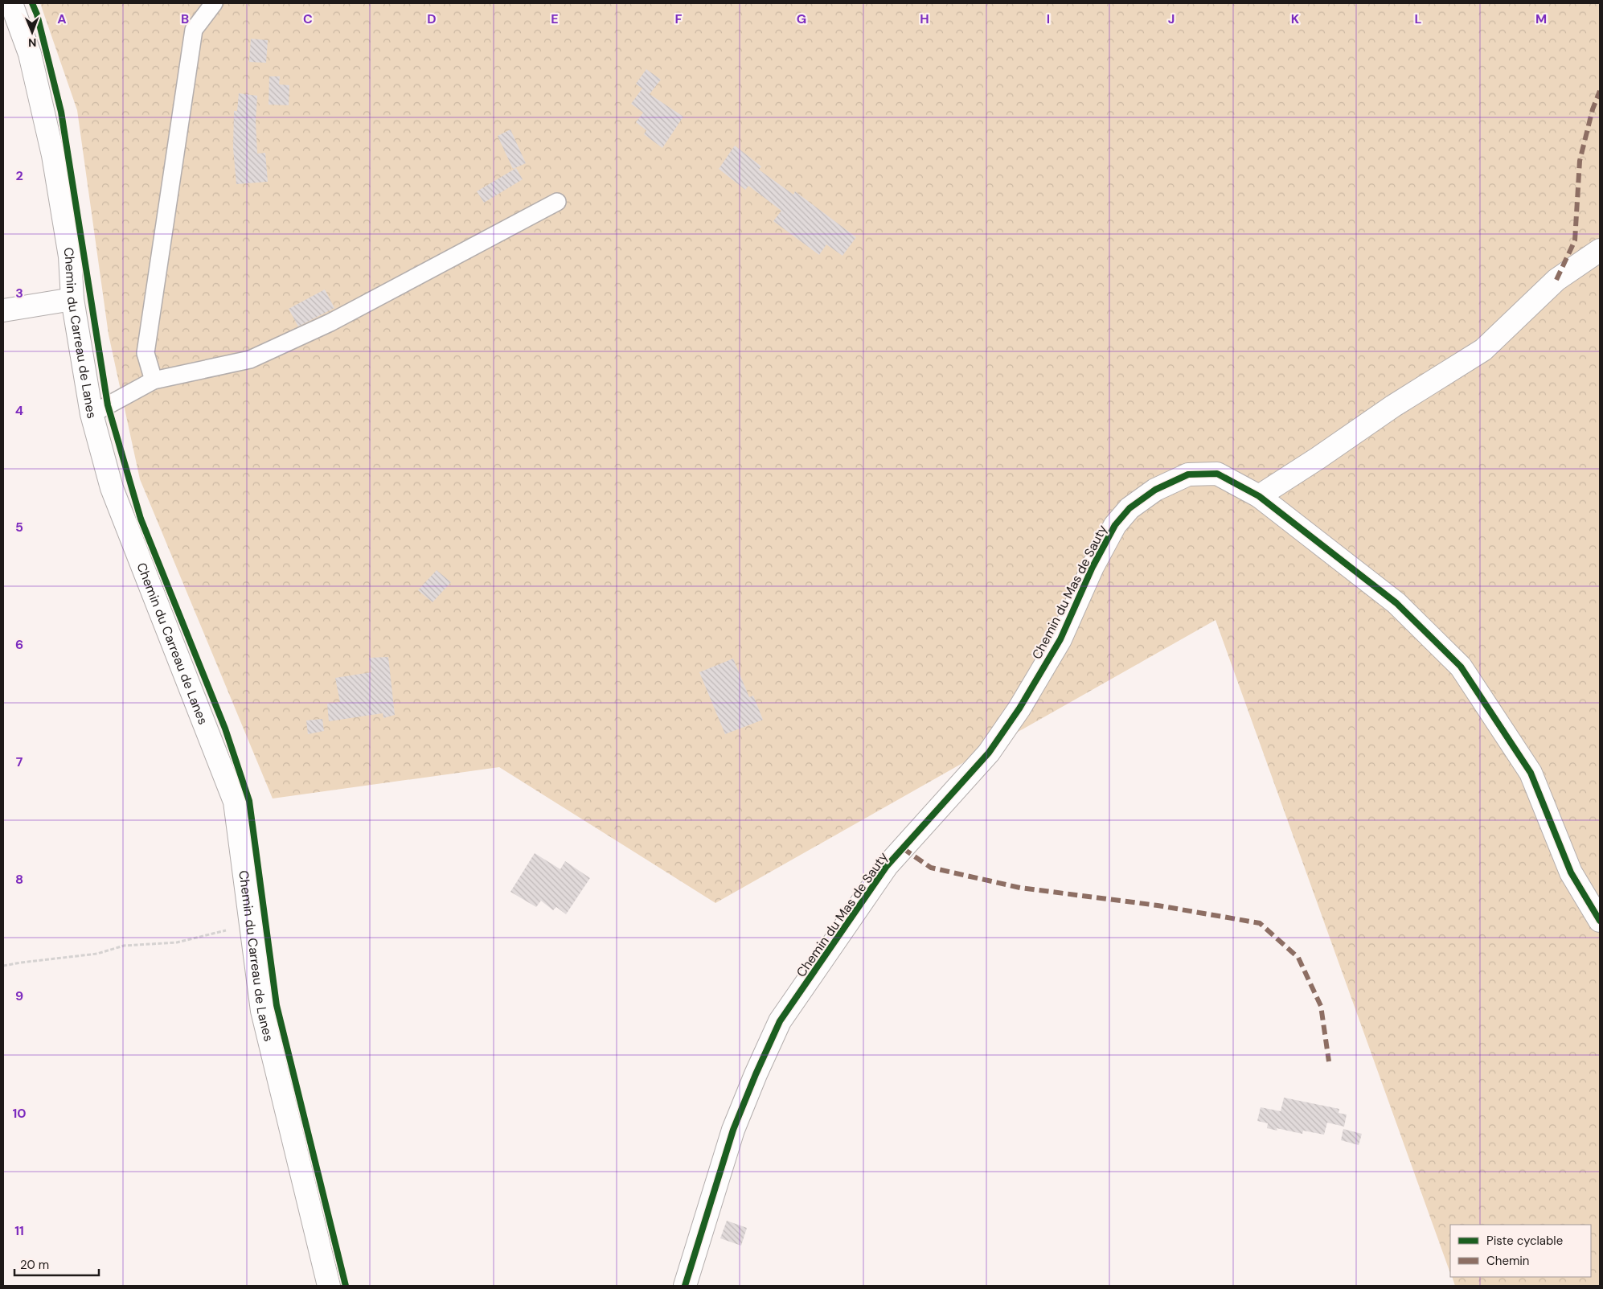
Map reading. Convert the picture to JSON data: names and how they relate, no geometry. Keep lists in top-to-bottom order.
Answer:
{
  "streets": {
    "street": ["Chemin du Carreau de Lanes", "Chemin du Mas de Sauty"]
  },
  "legend": ["Piste cyclable", "Chemin"],
  "scale_bar": "20 m",
  "north": "bottom",
  "grid": {
    "columns": [
      "A",
      "B",
      "C",
      "D",
      "E",
      "F",
      "G",
      "H",
      "I",
      "J",
      "K",
      "L",
      "M"
    ],
    "rows": [
      "2",
      "3",
      "4",
      "5",
      "6",
      "7",
      "8",
      "9",
      "10",
      "11"
    ]
  }
}
